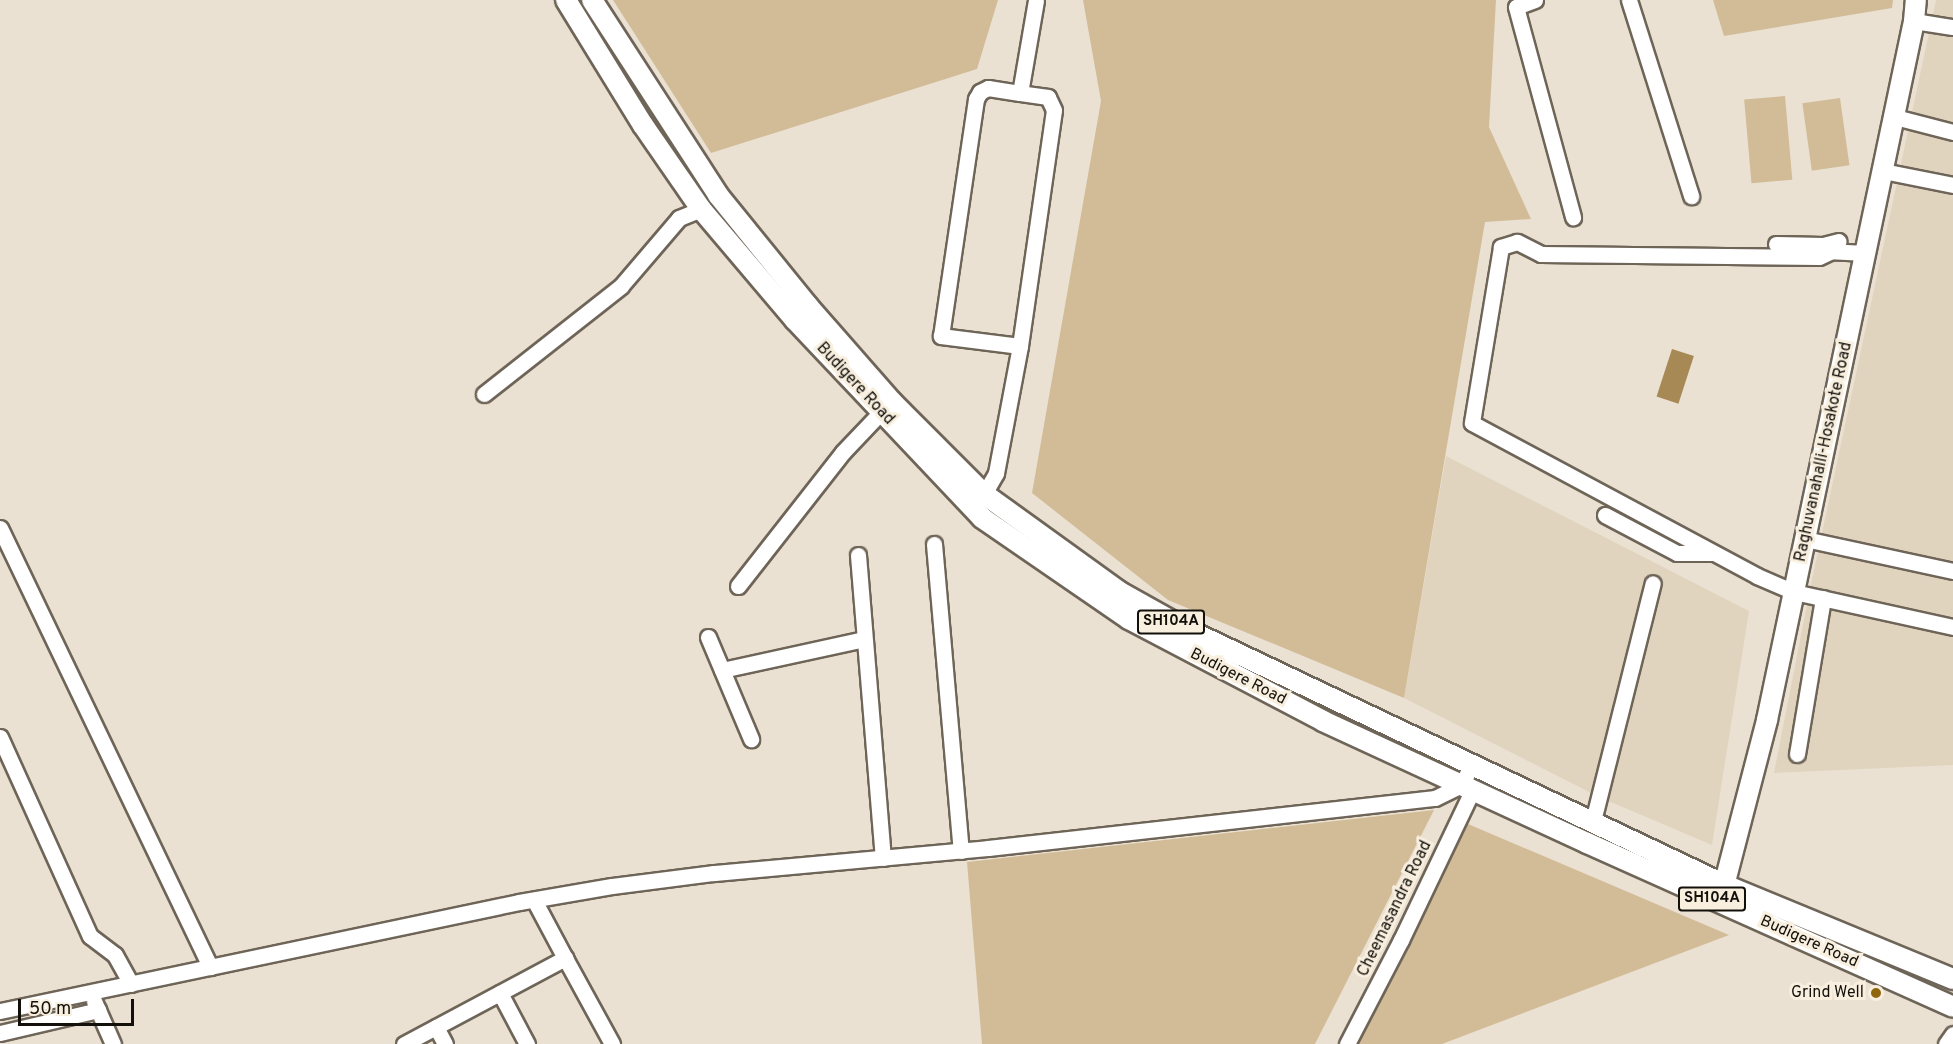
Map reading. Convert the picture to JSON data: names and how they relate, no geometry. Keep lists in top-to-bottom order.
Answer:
{
  "streets": {
    "main road": ["Budigere Road", "Raghuvanahalli-Hosakote Road", "SH104A"],
    "street": ["Cheemasandra Road"]
  },
  "crossings": [
    ["Budigere Road", "Raghuvanahalli-Hosakote Road"],
    ["Budigere Road", "Cheemasandra Road"]
  ],
  "places": ["Grind Well"],
  "scale_bar": "50 m"
}
